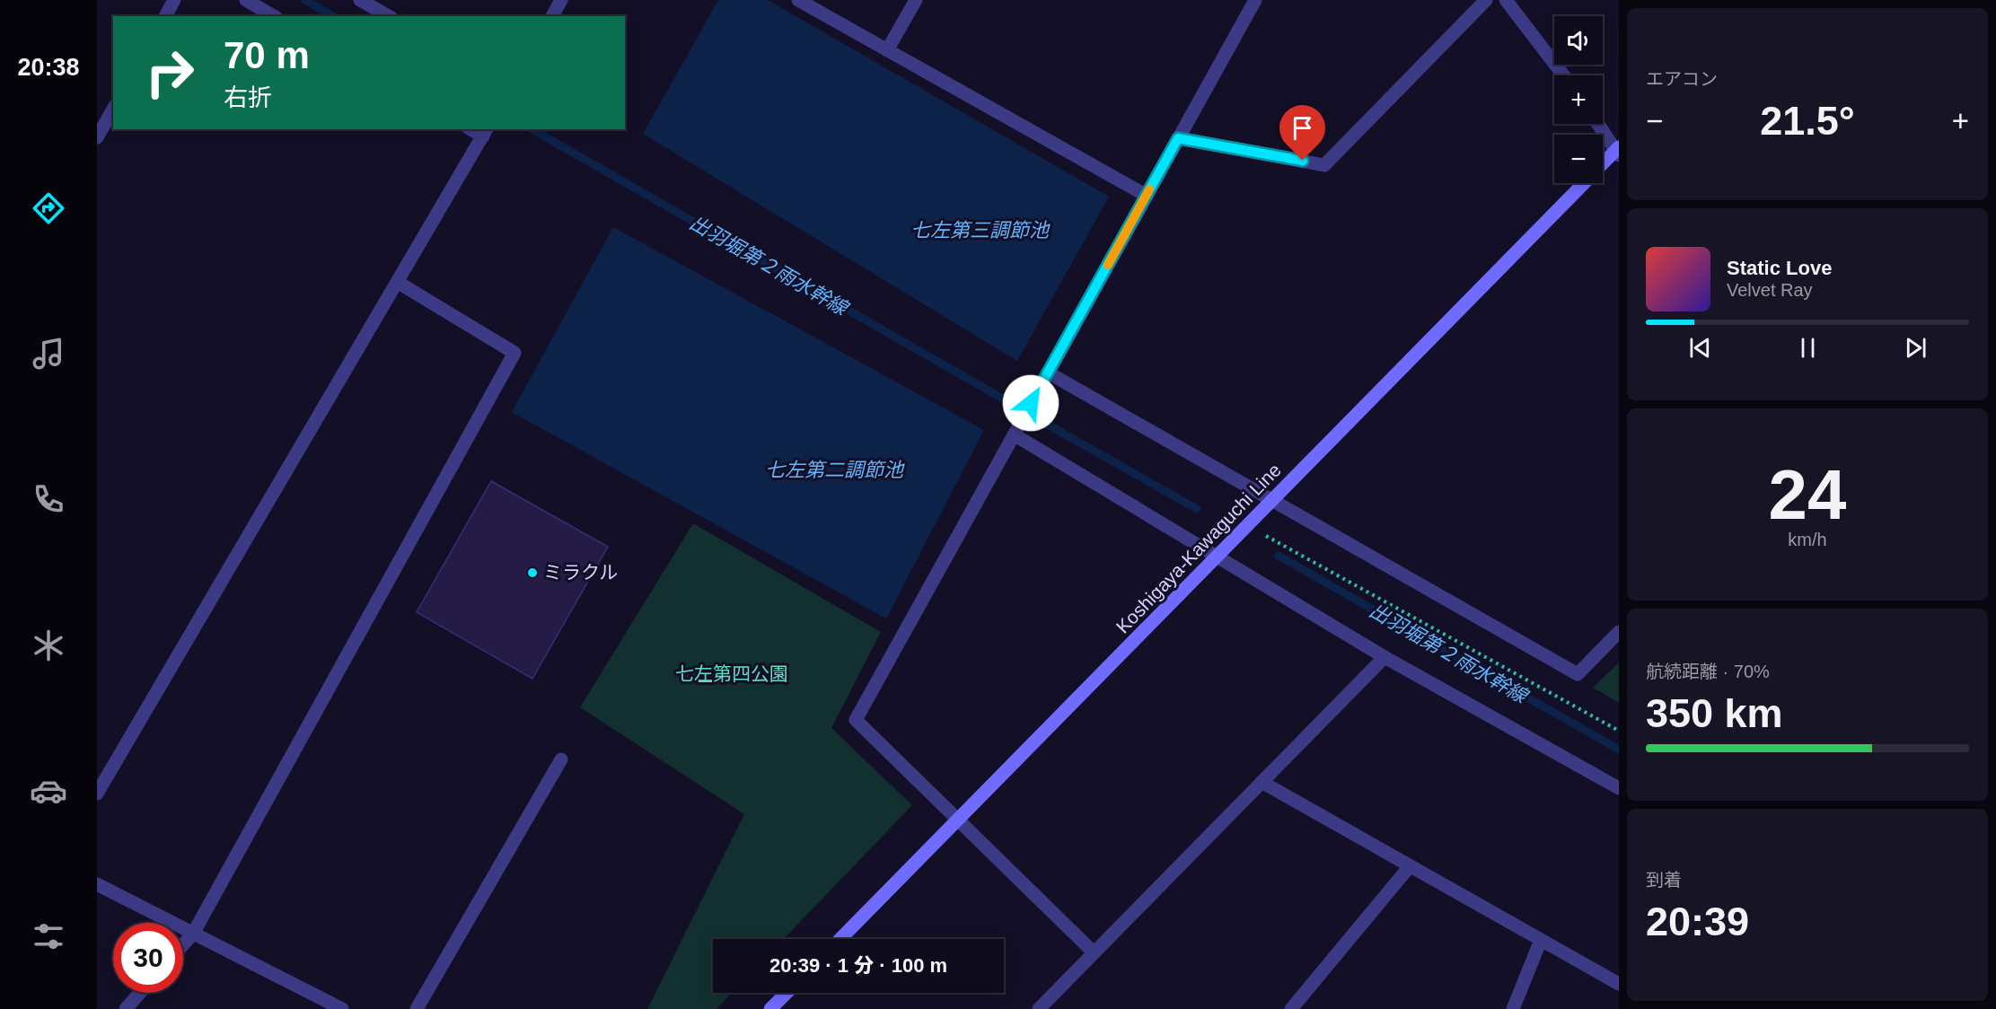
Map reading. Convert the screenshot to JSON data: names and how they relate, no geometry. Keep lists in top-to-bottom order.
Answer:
{
  "streets": {
    "main road": ["Koshigaya-Kawaguchi Line"]
  },
  "water": ["七左第三調節池", "出羽堀第２雨水幹線", "七左第二調節池"],
  "parks": ["七左第四公園"],
  "places": ["ミラクル"],
  "page": {
    "tabs": "20:38",
    "tile": [
      "エアコン",
      ["24", "km/h"],
      ["航続距離 · 70%", "350 km"],
      ["到着", "20:39"]
    ],
    "map_buttons": ["+", "−"],
    "turn": ["70 m", "右折"],
    "heat": ["−", "21.5°", "+"],
    "song": ["Static Love", "Velvet Ray"],
    "limit": "30",
    "trip": "20:39 · 1 分 · 100 m"
  }
}
